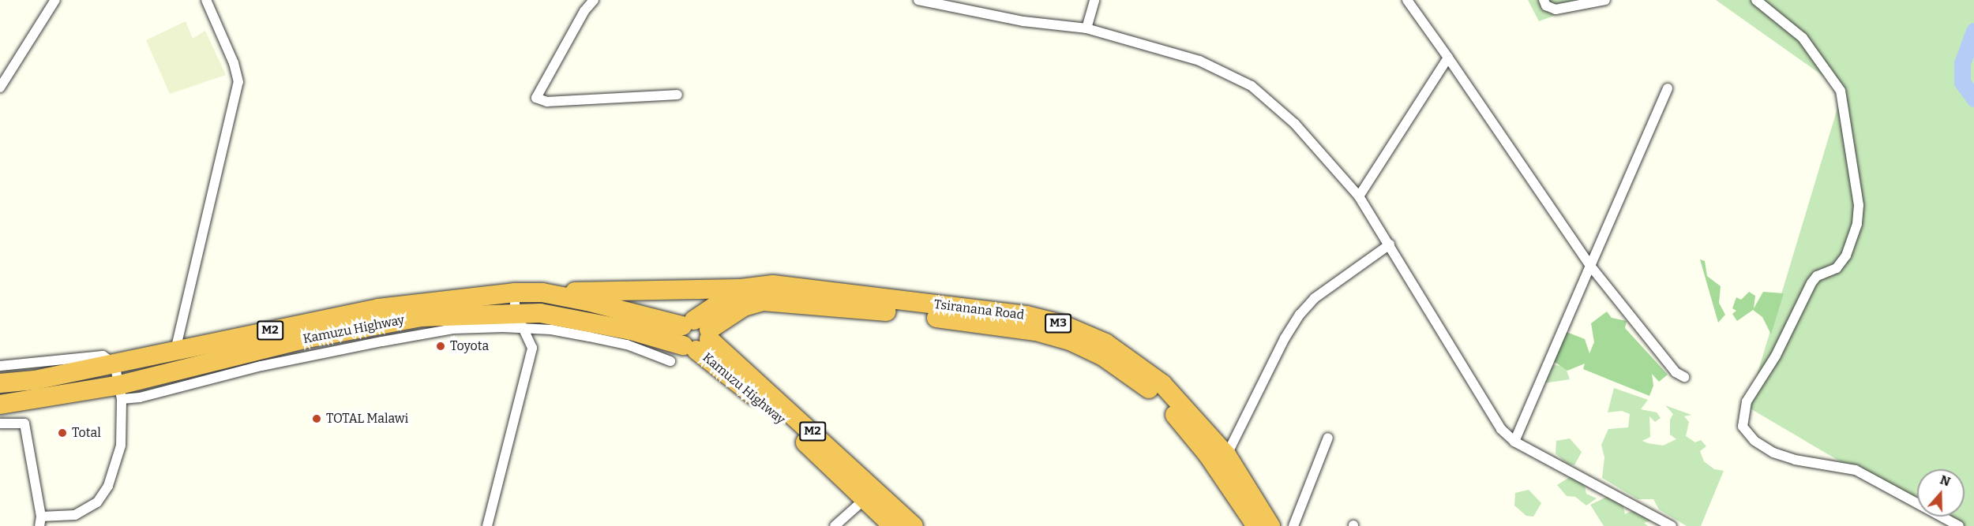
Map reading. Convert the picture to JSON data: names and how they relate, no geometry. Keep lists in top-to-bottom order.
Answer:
{
  "streets": {
    "highway": [
      "Tsiranana Road",
      "M3",
      "Kamuzu Highway",
      "M2"
    ]
  },
  "crossings": [
    ["Tsiranana Road", "Kamuzu Highway"]
  ],
  "places": ["Toyota", "TOTAL Malawi", "Total"],
  "north": "top"
}
